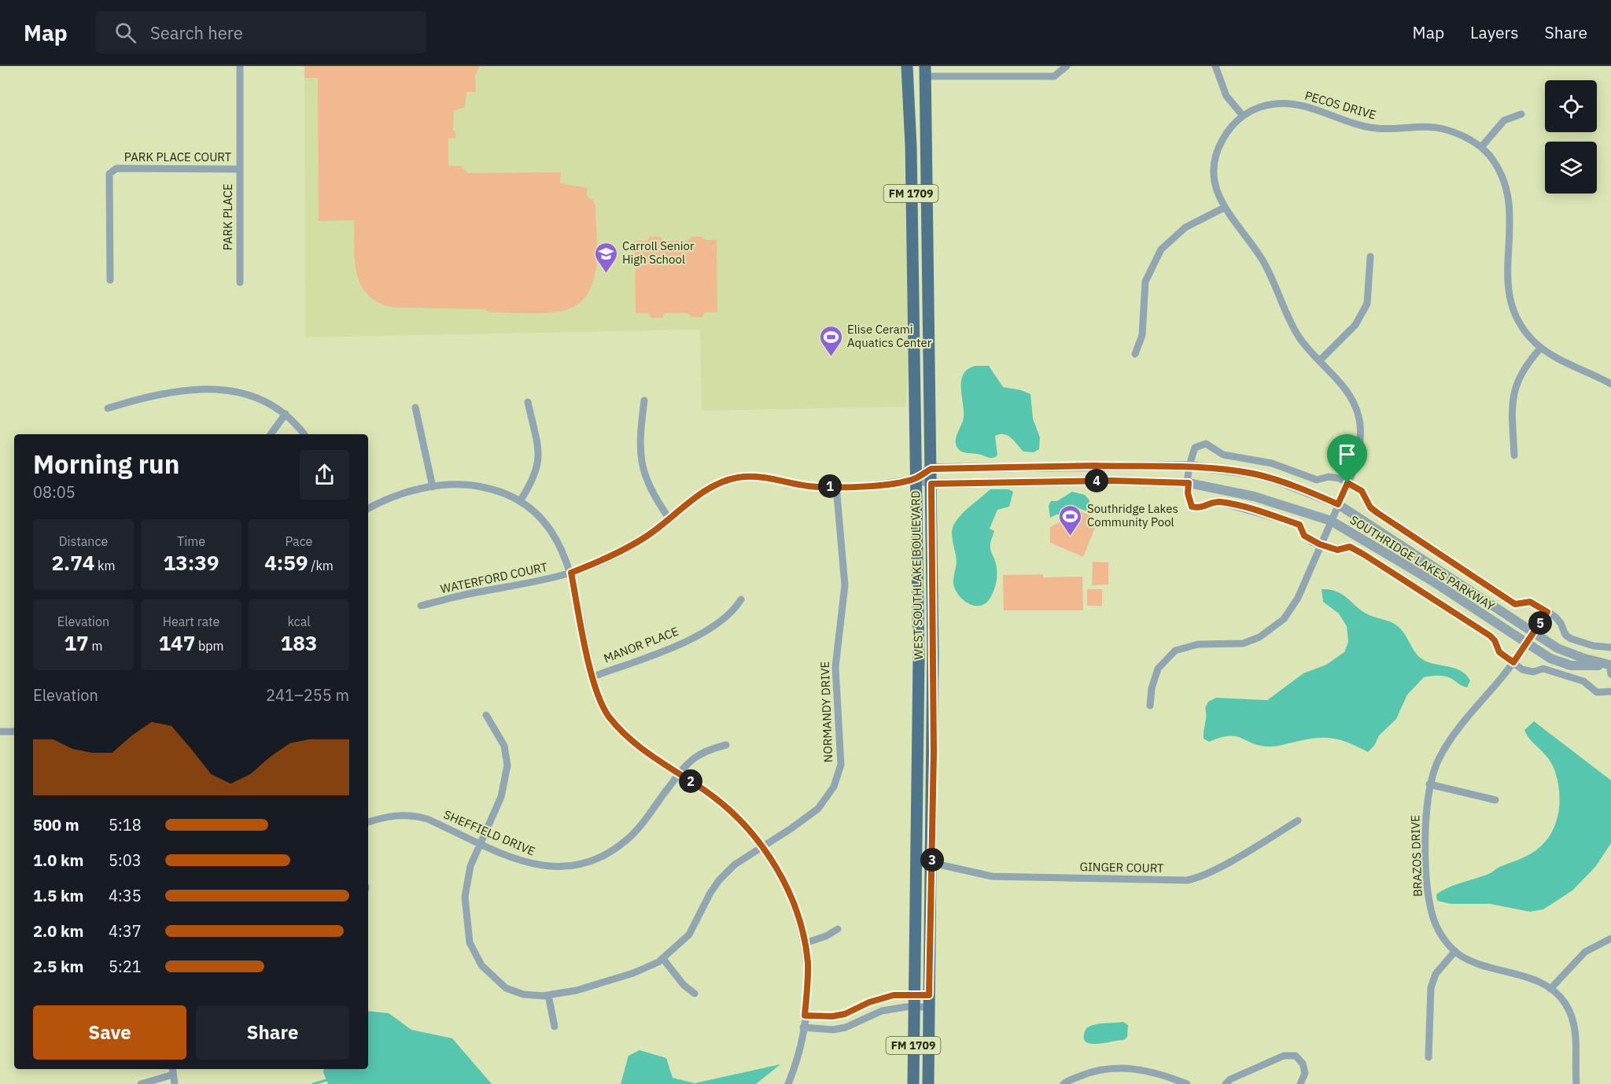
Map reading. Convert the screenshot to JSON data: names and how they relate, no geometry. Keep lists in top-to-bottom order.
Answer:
{
  "streets": {
    "main road": ["FM 1709", "WEST SOUTHLAKE BOULEVARD"],
    "street": [
      "PECOS DRIVE",
      "PARK PLACE COURT",
      "PARK PLACE",
      "SOUTHRIDGE LAKES PARKWAY",
      "WATERFORD COURT",
      "MANOR PLACE",
      "NORMANDY DRIVE",
      "SHEFFIELD DRIVE",
      "BRAZOS DRIVE",
      "GINGER COURT"
    ]
  },
  "crossings": [
    ["PECOS DRIVE", "SOUTHRIDGE LAKES PARKWAY"],
    ["PARK PLACE COURT", "PARK PLACE"],
    ["SOUTHRIDGE LAKES PARKWAY", "WEST SOUTHLAKE BOULEVARD"],
    ["SOUTHRIDGE LAKES PARKWAY", "WATERFORD COURT"],
    ["SOUTHRIDGE LAKES PARKWAY", "BRAZOS DRIVE"],
    ["WEST SOUTHLAKE BOULEVARD", "WATERFORD COURT"],
    ["WEST SOUTHLAKE BOULEVARD", "GINGER COURT"],
    ["WATERFORD COURT", "NORMANDY DRIVE"],
    ["NORMANDY DRIVE", "SHEFFIELD DRIVE"]
  ],
  "places": {
    "school or university": ["Carroll Senior High School"],
    "sports": ["Elise Cerami Aquatics Center", "Southridge Lakes Community Pool"]
  },
  "page": {
    "header": "Map",
    "search": "Search here",
    "nav": ["Map", "Layers", "Share"],
    "heading": ["Morning run", "08:05"],
    "pins": [
      "4",
      "1",
      "5",
      "2",
      "3"
    ],
    "stats": [
      ["Distance", "2.74 km"],
      ["Time", "13:39"],
      ["Pace", "4:59 /km"],
      ["Elevation", "17 m"],
      ["Heart rate", "147 bpm"],
      ["kcal", "183"]
    ],
    "chart": ["Elevation", "241–255 m"],
    "list": [
      {
        "name": "500 m",
        "note": "5:18"
      },
      {
        "name": "1.0 km",
        "note": "5:03"
      },
      {
        "name": "1.5 km",
        "note": "4:35"
      },
      {
        "name": "2.0 km",
        "note": "4:37"
      },
      {
        "name": "2.5 km",
        "note": "5:21"
      }
    ],
    "buttons": ["Save", "Share"]
  }
}
